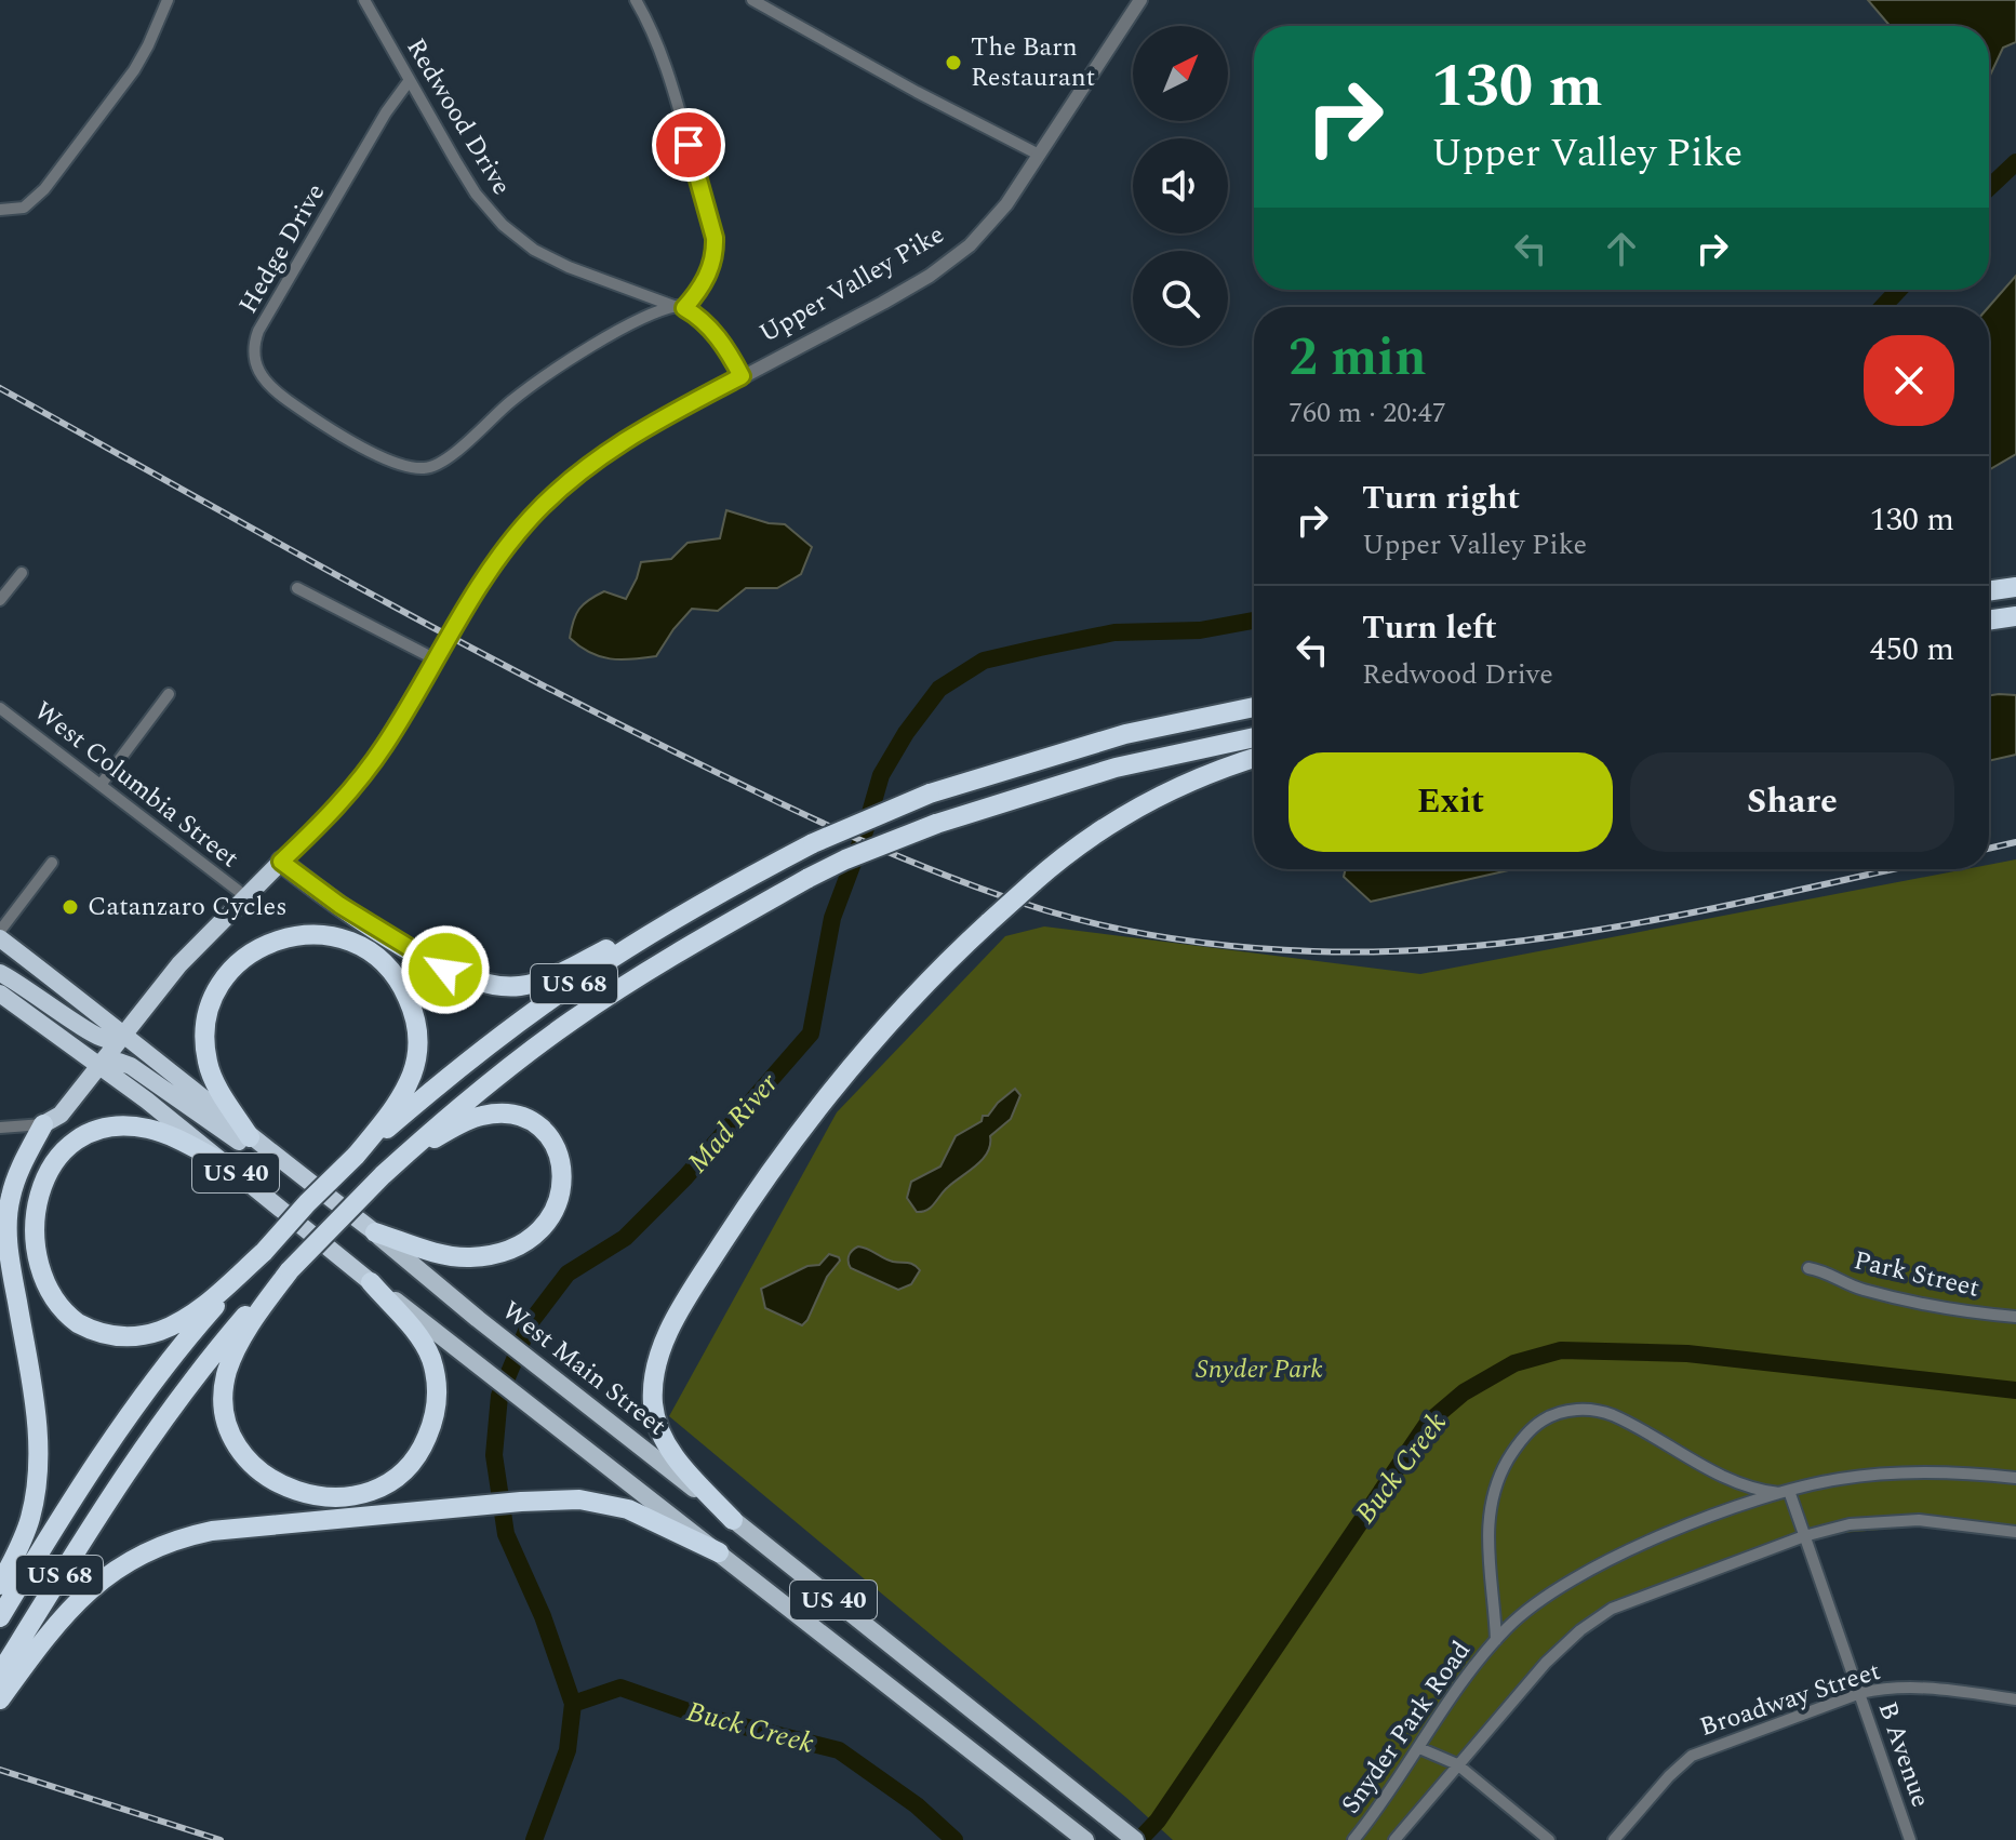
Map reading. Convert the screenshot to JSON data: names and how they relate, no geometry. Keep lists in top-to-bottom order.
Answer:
{
  "streets": {
    "highway": [
      "Upper Valley Pike",
      "US 68",
      "US 40",
      "West Main Street"
    ],
    "street": [
      "Redwood Drive",
      "Hedge Drive",
      "West Columbia Street",
      "Park Street",
      "Broadway Street",
      "Snyder Park Road",
      "B Avenue"
    ]
  },
  "crossings": [
    ["Redwood Drive", "Hedge Drive"],
    ["Redwood Drive", "Upper Valley Pike"],
    ["Upper Valley Pike", "West Columbia Street"],
    ["Upper Valley Pike", "US 40"],
    ["Upper Valley Pike", "West Main Street"],
    ["Broadway Street", "B Avenue"],
    ["Snyder Park Road", "B Avenue"]
  ],
  "water": ["Mad River", "Buck Creek"],
  "parks": ["Snyder Park"],
  "places": ["The Barn Restaurant", "Catanzaro Cycles"],
  "north": "top right",
  "page": {
    "turn": ["130 m", "Upper Valley Pike"],
    "heading": ["2 min", "760 m · 20:47"],
    "list": [
      {
        "name": "Turn right",
        "note": "Upper Valley Pike",
        "value": "130 m"
      },
      {
        "name": "Turn left",
        "note": "Redwood Drive",
        "value": "450 m"
      }
    ],
    "buttons": ["Exit", "Share"]
  }
}
